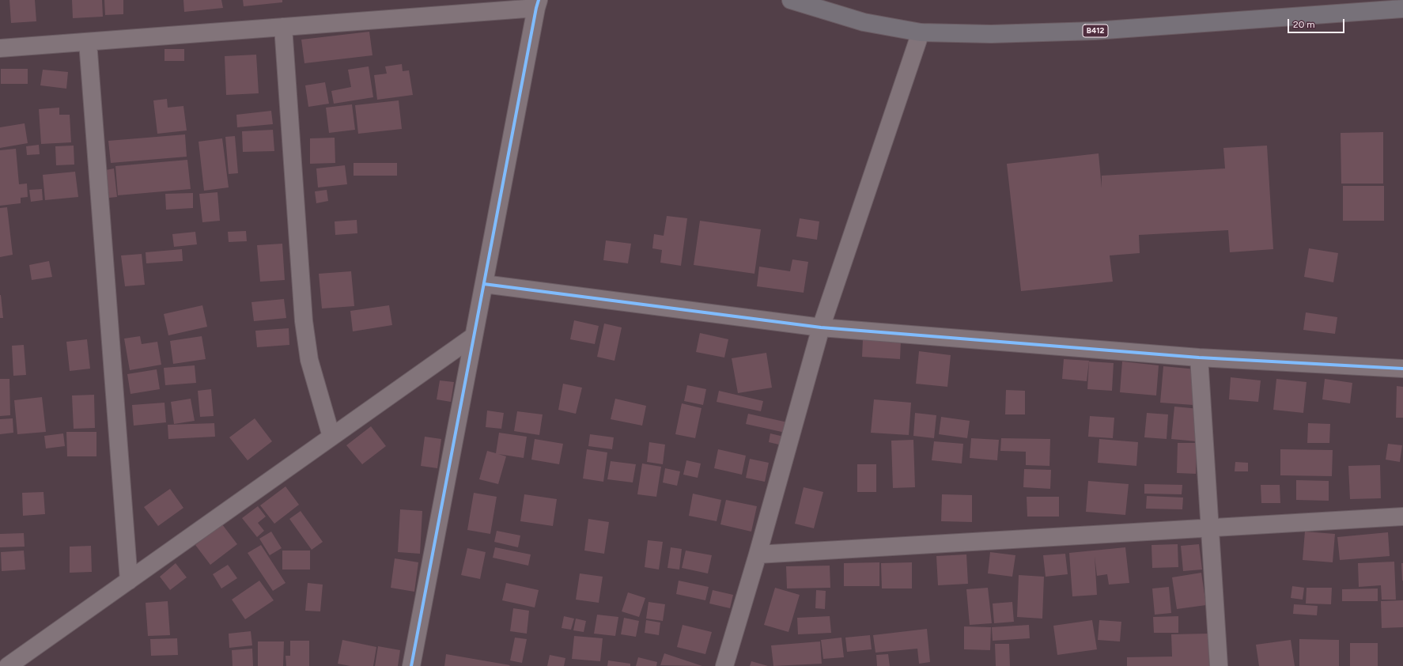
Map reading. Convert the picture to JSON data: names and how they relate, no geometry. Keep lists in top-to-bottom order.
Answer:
{
  "streets": {
    "main road": ["B412"]
  },
  "scale_bar": "20 m"
}
